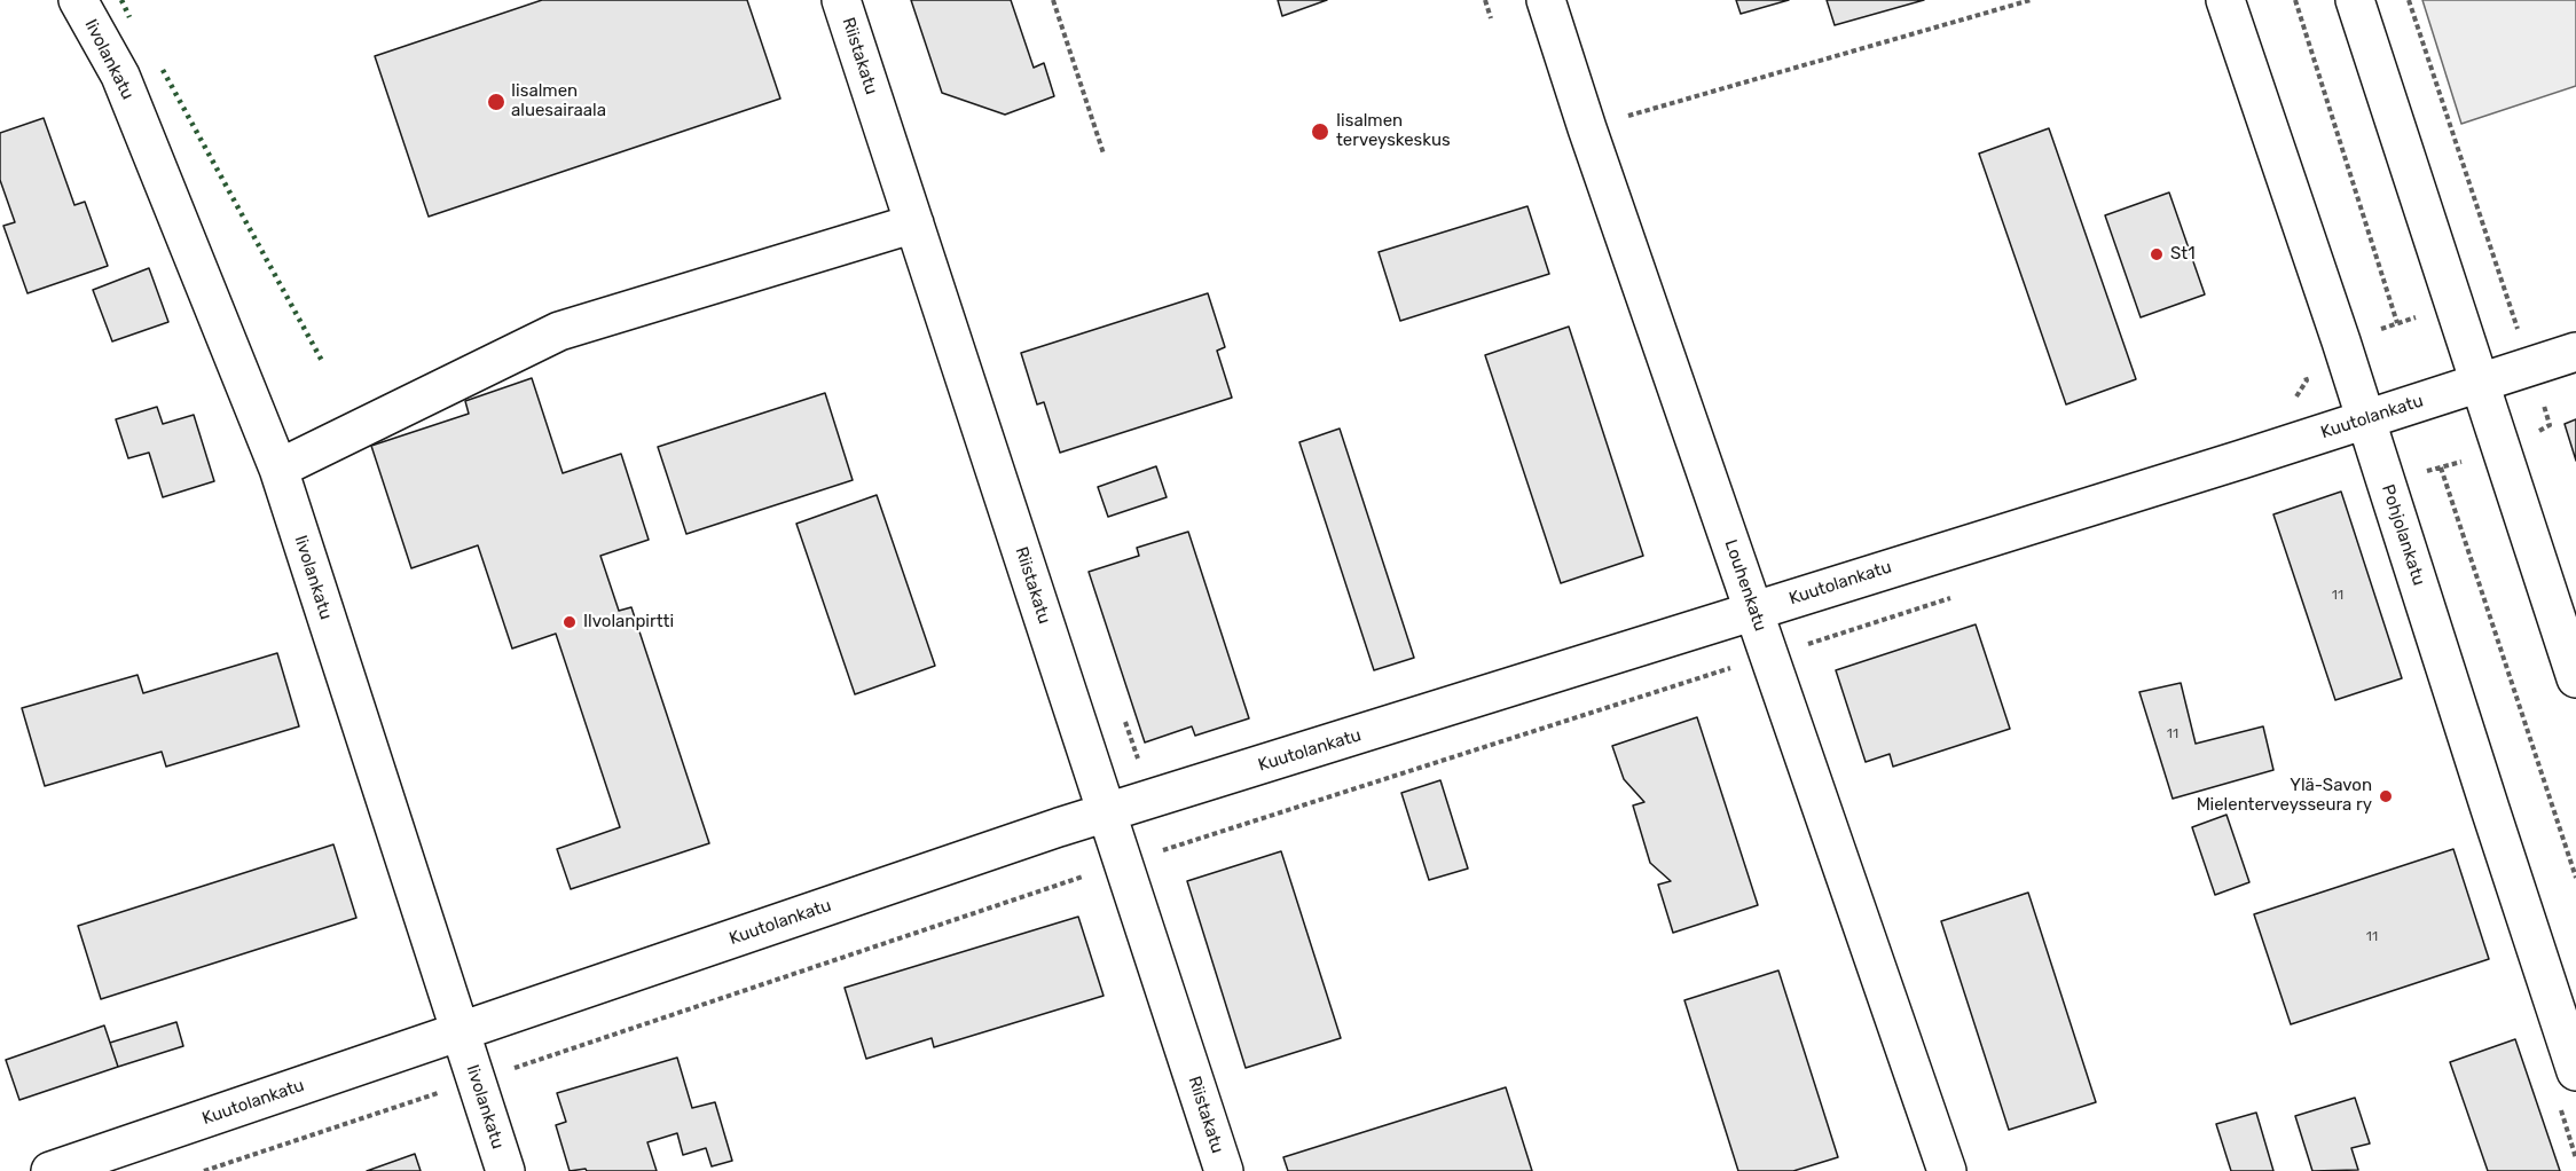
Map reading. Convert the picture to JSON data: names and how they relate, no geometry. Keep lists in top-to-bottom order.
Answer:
{
  "streets": {
    "street": [
      "Riistakatu",
      "Iivolankatu",
      "Kuutolankatu",
      "Pohjolankatu",
      "Louhenkatu"
    ]
  },
  "crossings": [
    ["Riistakatu", "Kuutolankatu"],
    ["Iivolankatu", "Kuutolankatu"],
    ["Kuutolankatu", "Pohjolankatu"],
    ["Kuutolankatu", "Louhenkatu"]
  ],
  "places": [
    "Iisalmen aluesairaala",
    "Iisalmen terveyskeskus",
    "St1",
    "Ilvolanpirtti",
    "Ylä-Savon Mielenterveysseura ry"
  ],
  "house_numbers": ["11", "11", "11"]
}
